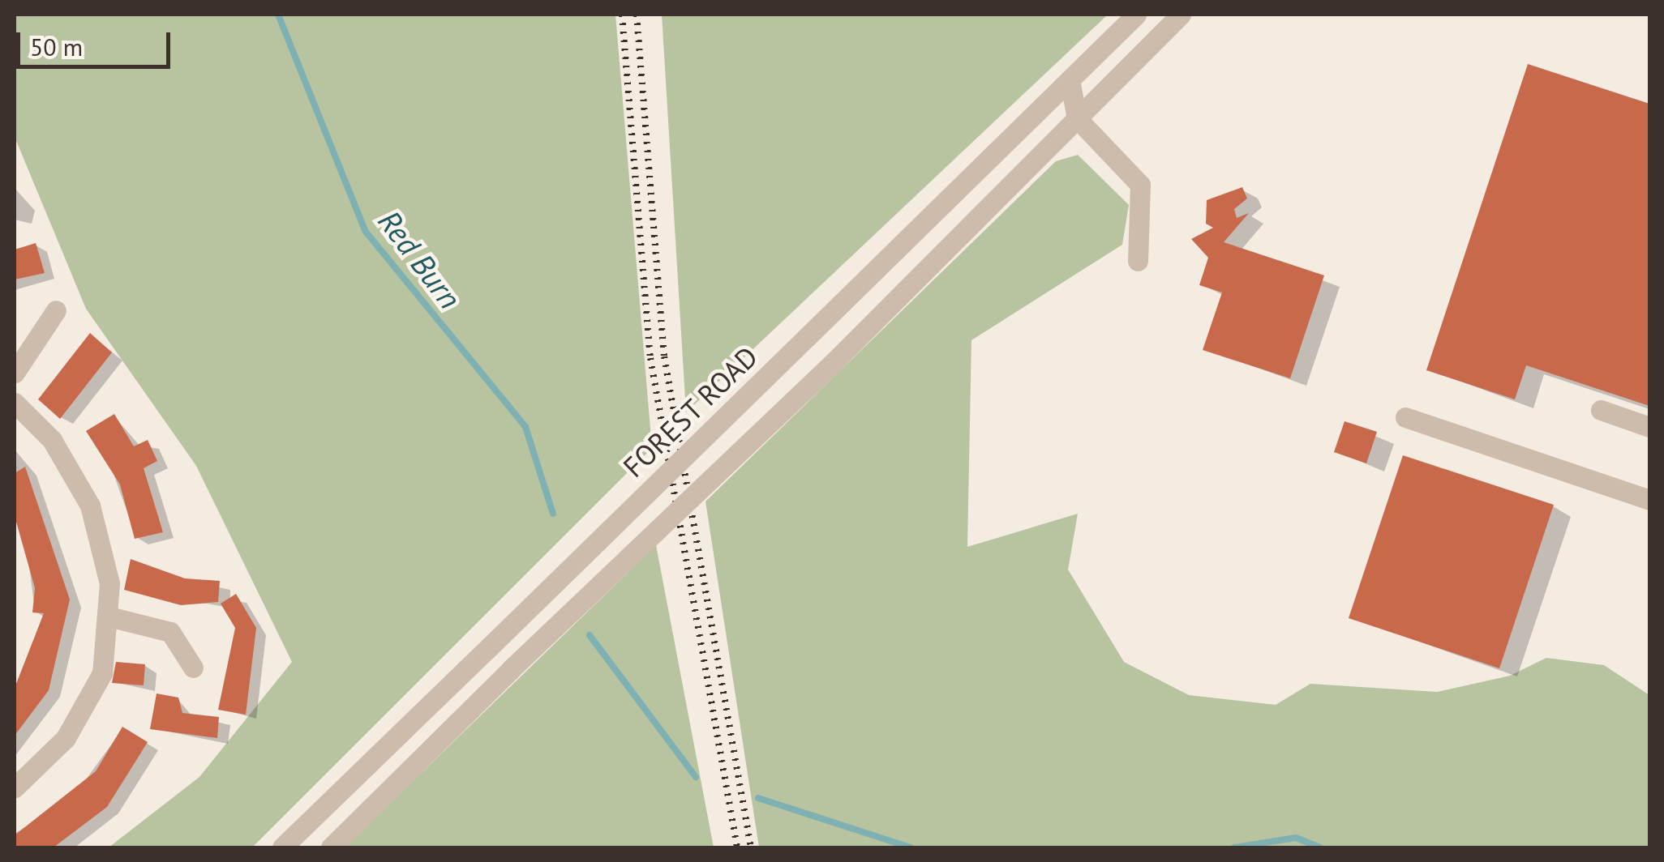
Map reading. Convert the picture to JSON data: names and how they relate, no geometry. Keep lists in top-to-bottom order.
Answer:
{
  "streets": {
    "street": ["FOREST ROAD"]
  },
  "water": ["Red Burn"],
  "scale_bar": "50 m"
}
